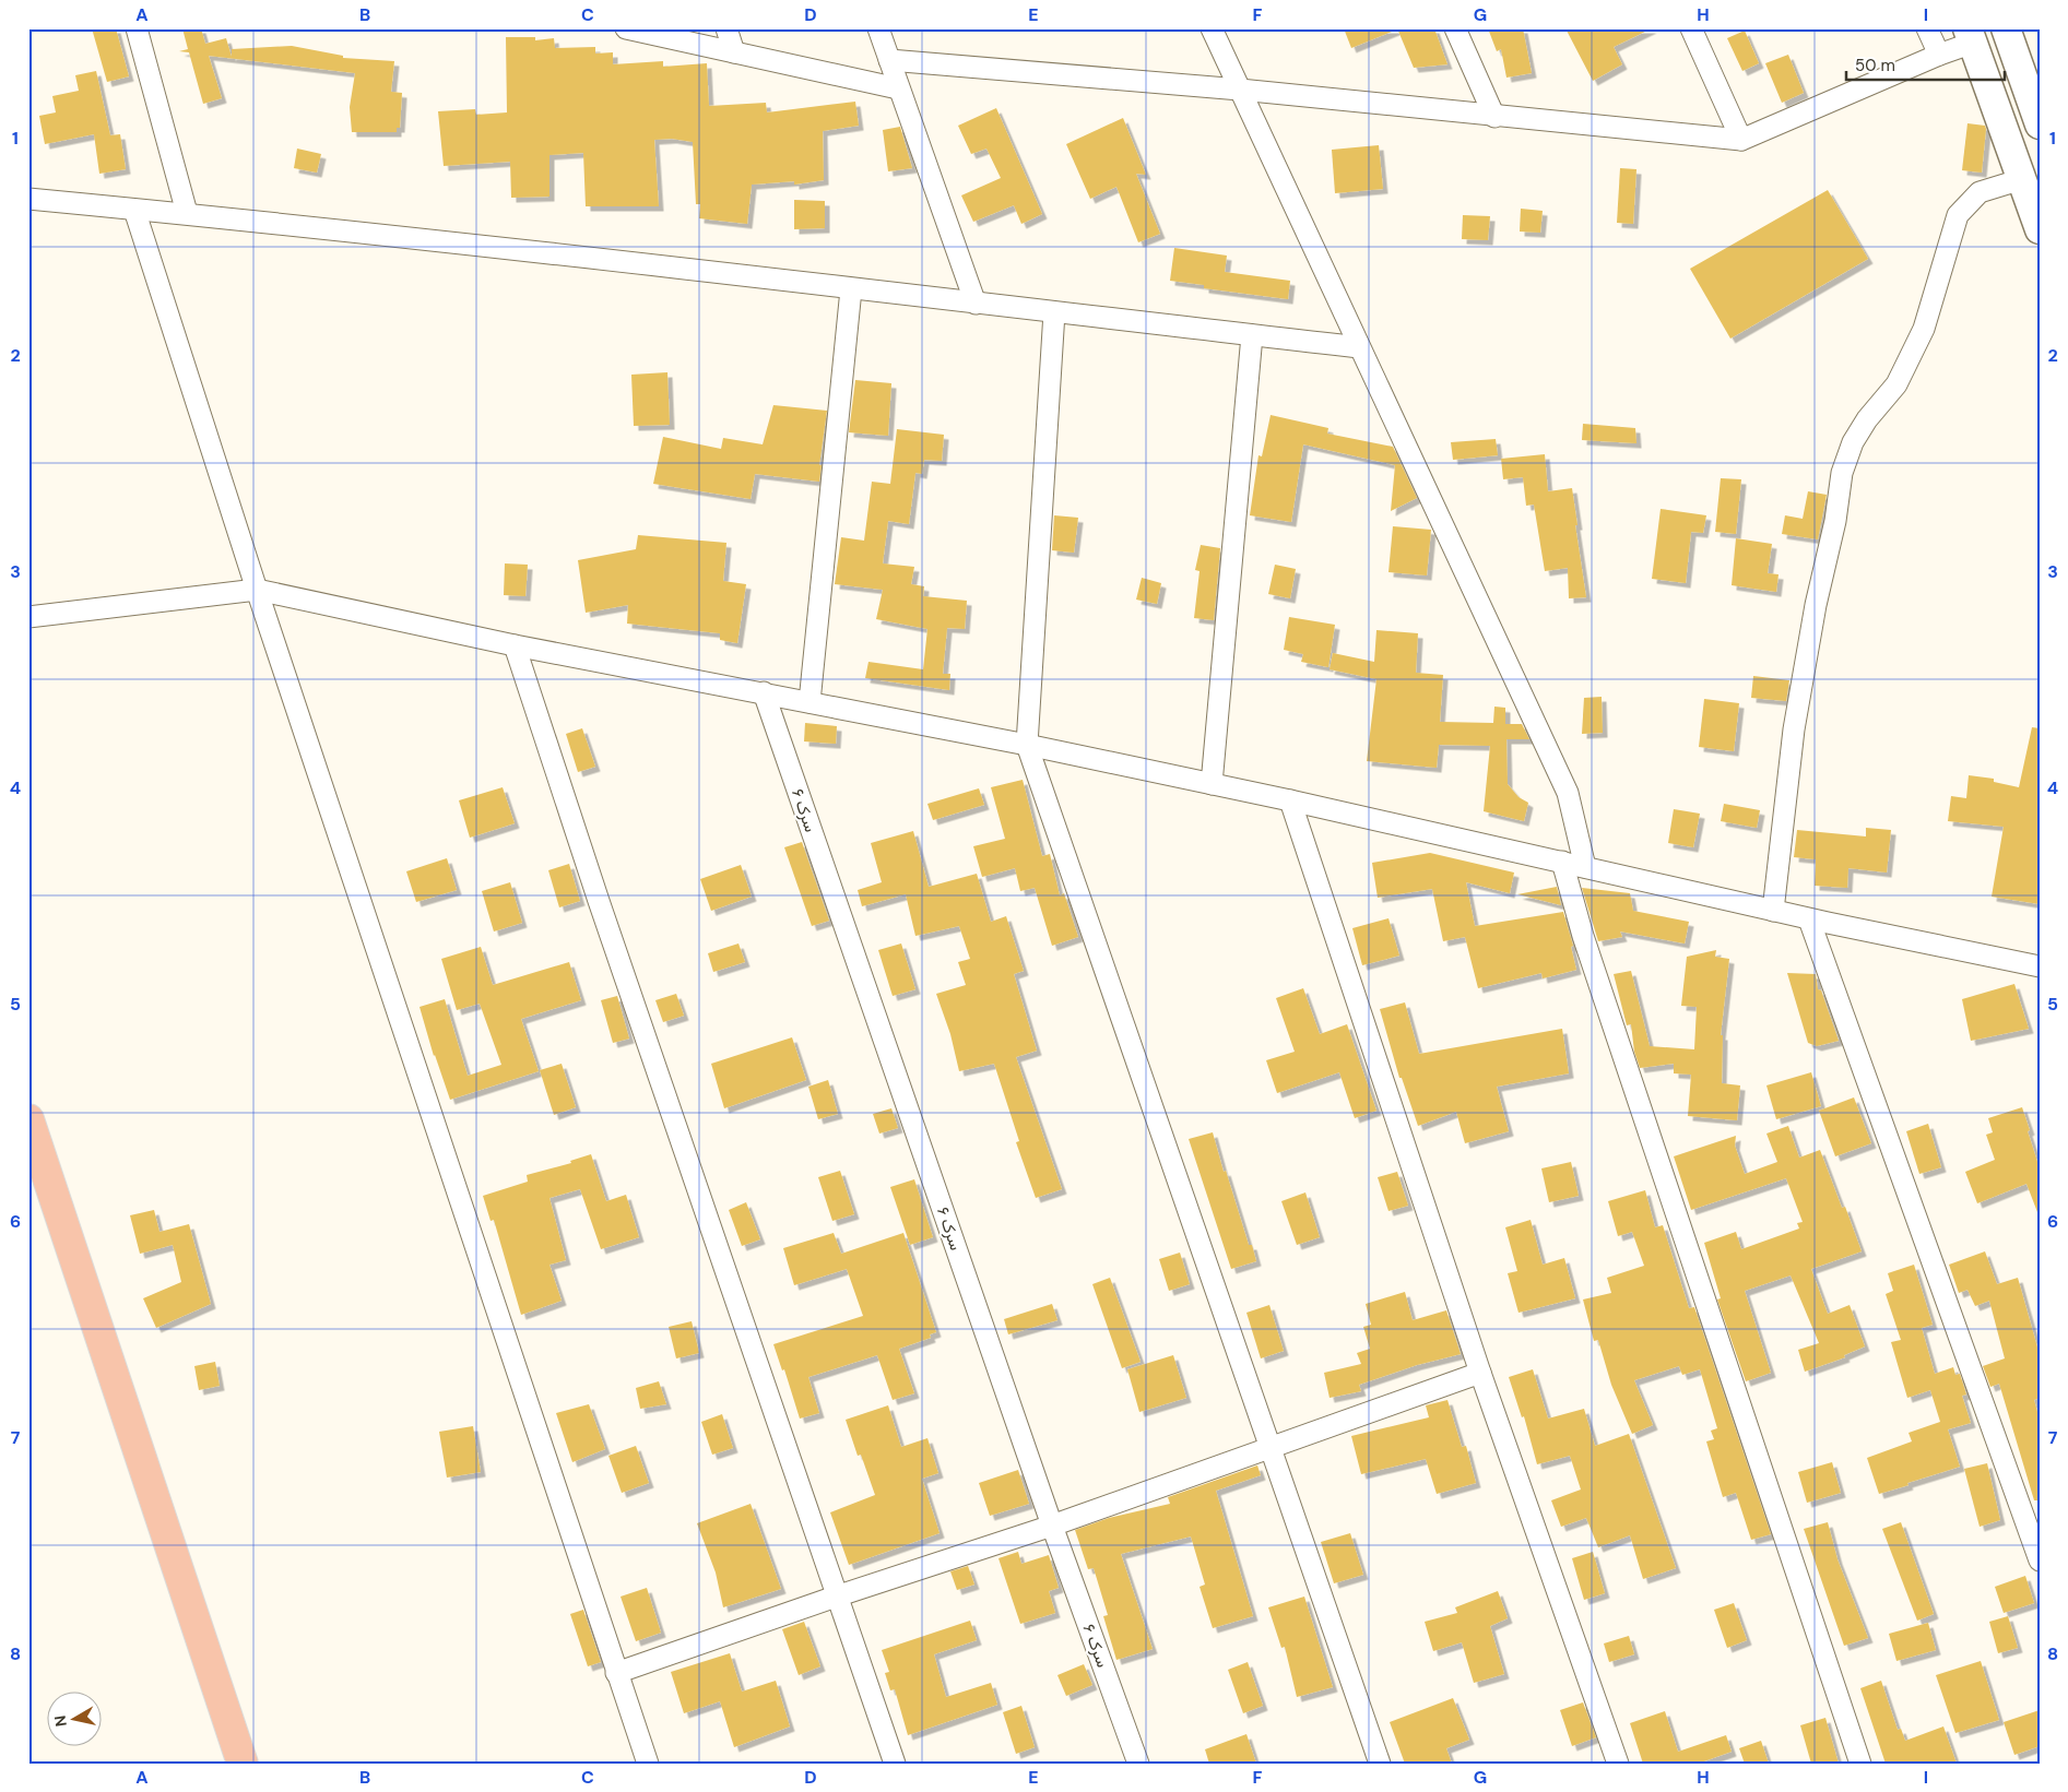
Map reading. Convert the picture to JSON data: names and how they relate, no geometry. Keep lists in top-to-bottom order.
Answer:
{
  "streets": {
    "street": ["سرک ۶"]
  },
  "scale_bar": "50 m",
  "north": "left",
  "grid": {
    "columns": [
      "A",
      "B",
      "C",
      "D",
      "E",
      "F",
      "G",
      "H",
      "I"
    ],
    "rows": [
      "1",
      "2",
      "3",
      "4",
      "5",
      "6",
      "7",
      "8"
    ]
  }
}
